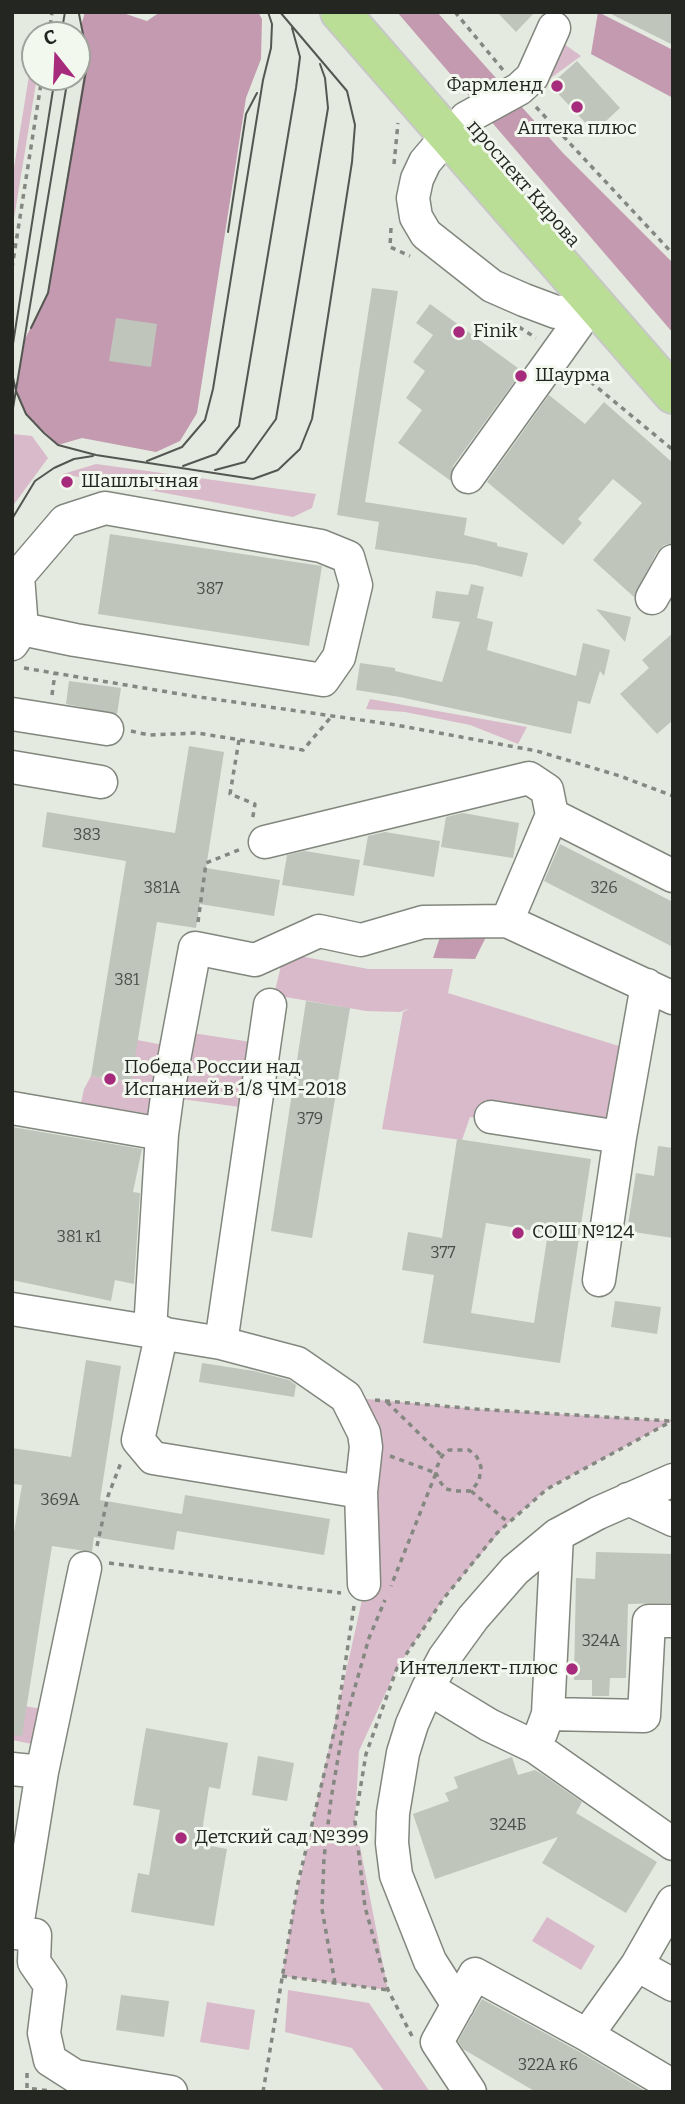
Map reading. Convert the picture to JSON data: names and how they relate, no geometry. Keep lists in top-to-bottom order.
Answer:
{
  "streets": {
    "main road": ["проспект Кирова"]
  },
  "places": [
    "Фармленд",
    "Аптека плюс",
    "Finik",
    "Шаурма",
    "Шашлычная",
    "Победа России над Испанией в 1/8 ЧМ-2018",
    "СОШ №124",
    "Интеллект-плюс",
    "Детский сад №399"
  ],
  "house_numbers": [
    "387",
    "383",
    "381А",
    "326",
    "381",
    "379",
    "381 к1",
    "377",
    "369А",
    "324А",
    "324Б",
    "322А к6"
  ],
  "north": "top"
}
